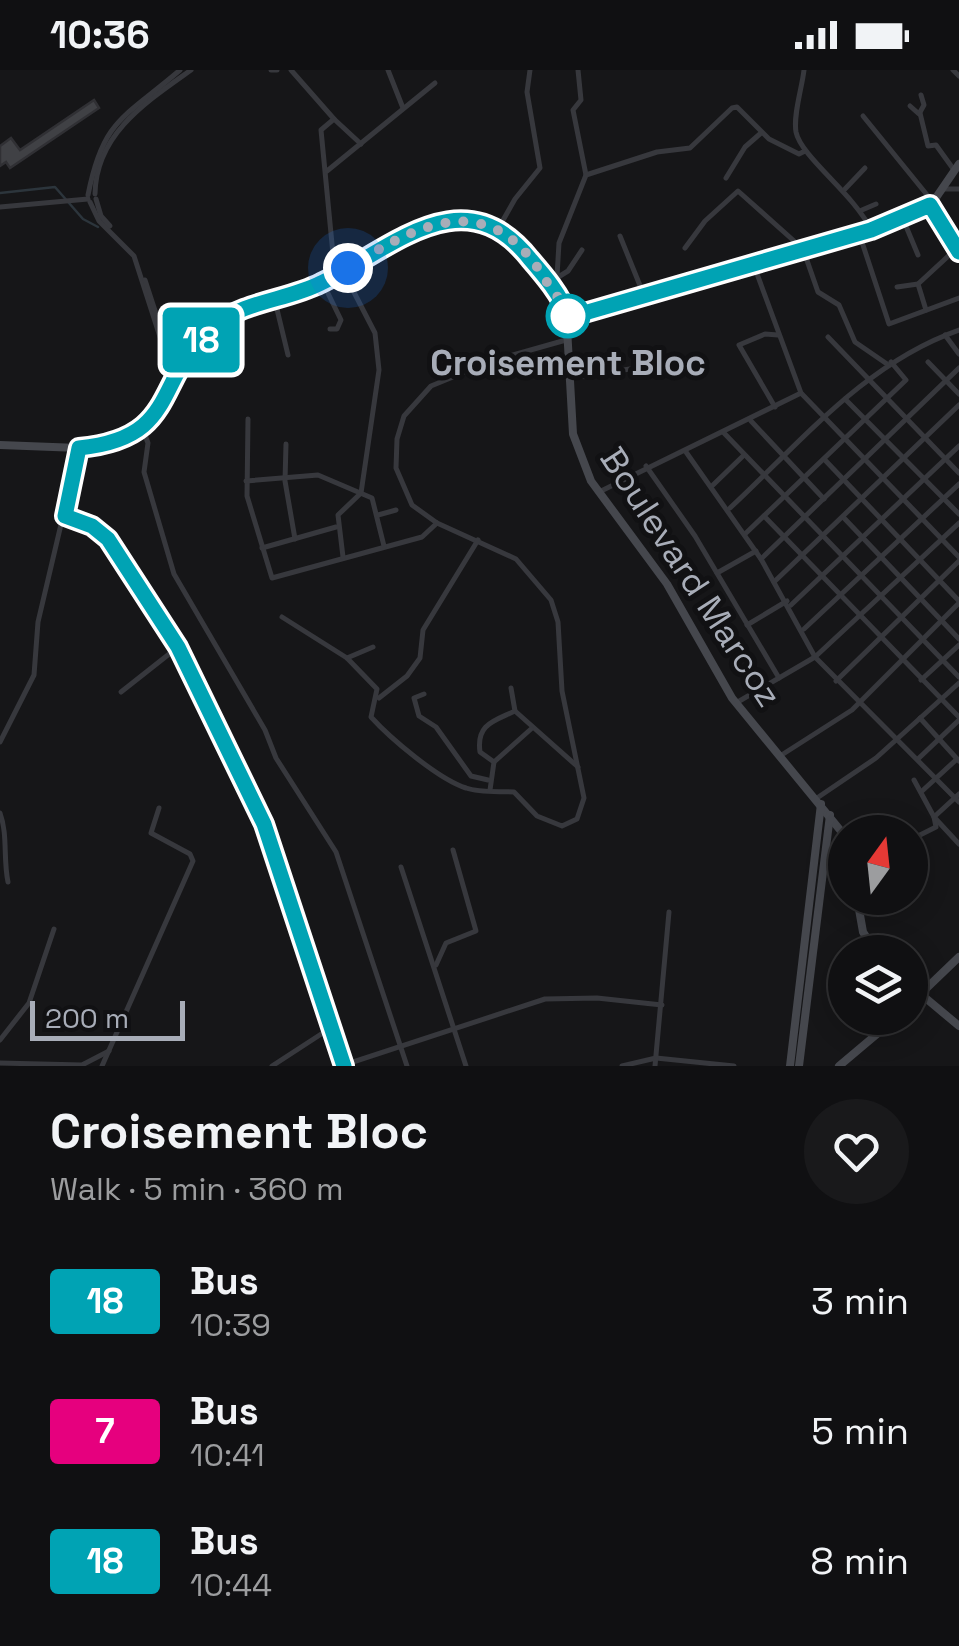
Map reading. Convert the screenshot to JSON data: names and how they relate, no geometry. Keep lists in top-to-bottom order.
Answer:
{
  "streets": {
    "main road": ["Boulevard Marcoz"]
  },
  "places": ["Croisement Bloc"],
  "lines": ["bus line 18"],
  "scale_bar": "200 m",
  "north": "top",
  "page": {
    "status": "10:36",
    "on_map": "18",
    "scale": "200 m",
    "heading": ["Croisement Bloc", "Walk · 5 min · 360 m"],
    "list": [
      {
        "mark": "18",
        "name": "Bus",
        "note": "10:39",
        "value": "3 min"
      },
      {
        "mark": "7",
        "name": "Bus",
        "note": "10:41",
        "value": "5 min"
      },
      {
        "mark": "18",
        "name": "Bus",
        "note": "10:44",
        "value": "8 min"
      }
    ]
  }
}
